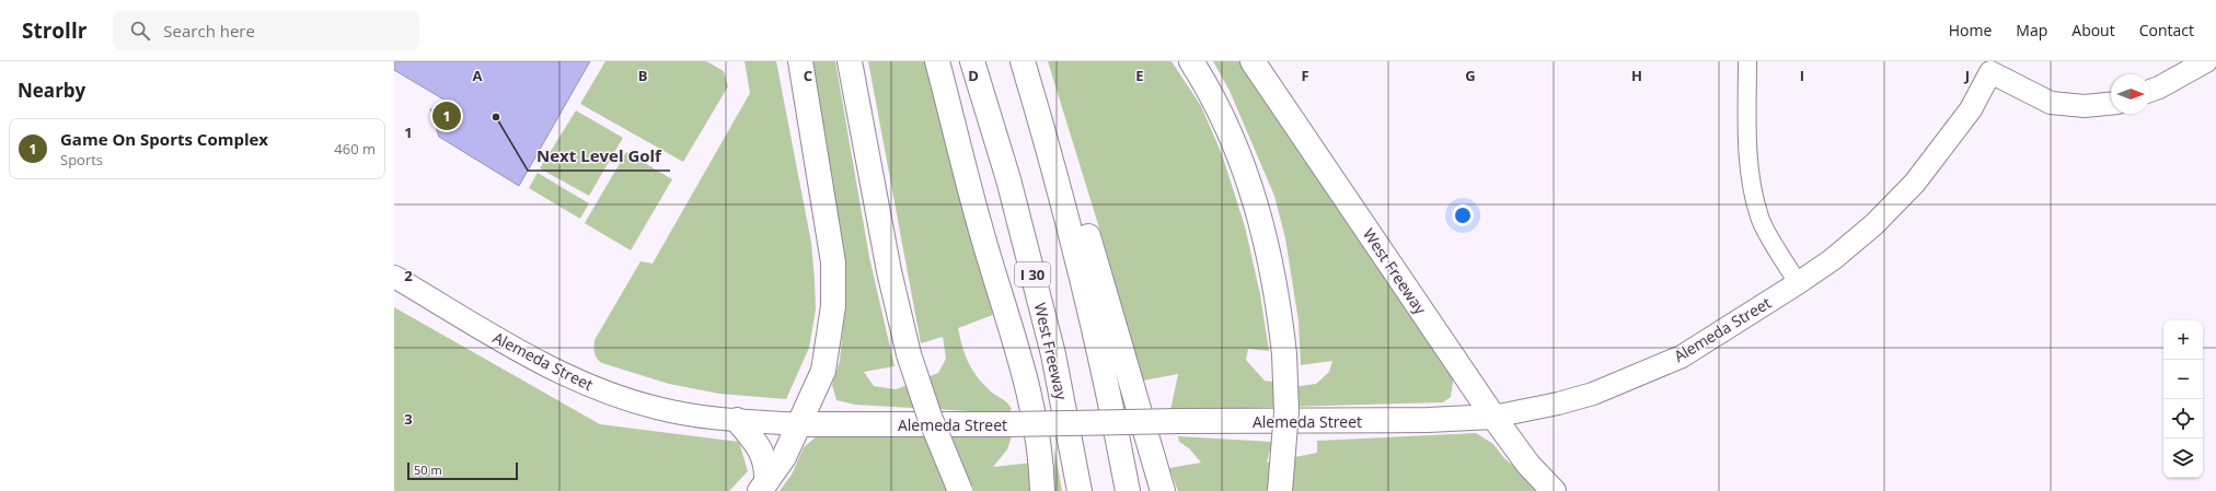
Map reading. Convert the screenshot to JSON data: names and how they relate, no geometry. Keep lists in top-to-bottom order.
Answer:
{
  "streets": {
    "main road": ["West Freeway", "I 30", "Alemeda Street"]
  },
  "crossings": [
    ["West Freeway", "Alemeda Street"]
  ],
  "places": ["Next Level Golf"],
  "scale_bar": "50 m",
  "north": "right",
  "page": {
    "header": "Strollr",
    "search": "Search here",
    "nav": [
      "Home",
      "Map",
      "About",
      "Contact"
    ],
    "heading": "Nearby",
    "pins": "1",
    "list": [
      {
        "mark": "1",
        "name": "Game On Sports Complex",
        "note": "Sports",
        "value": "460 m"
      }
    ],
    "map_buttons": ["+", "−"],
    "scale": "50 m"
  },
  "grid": {
    "columns": [
      "A",
      "B",
      "C",
      "D",
      "E",
      "F",
      "G",
      "H",
      "I",
      "J"
    ],
    "rows": ["1", "2", "3"]
  }
}
